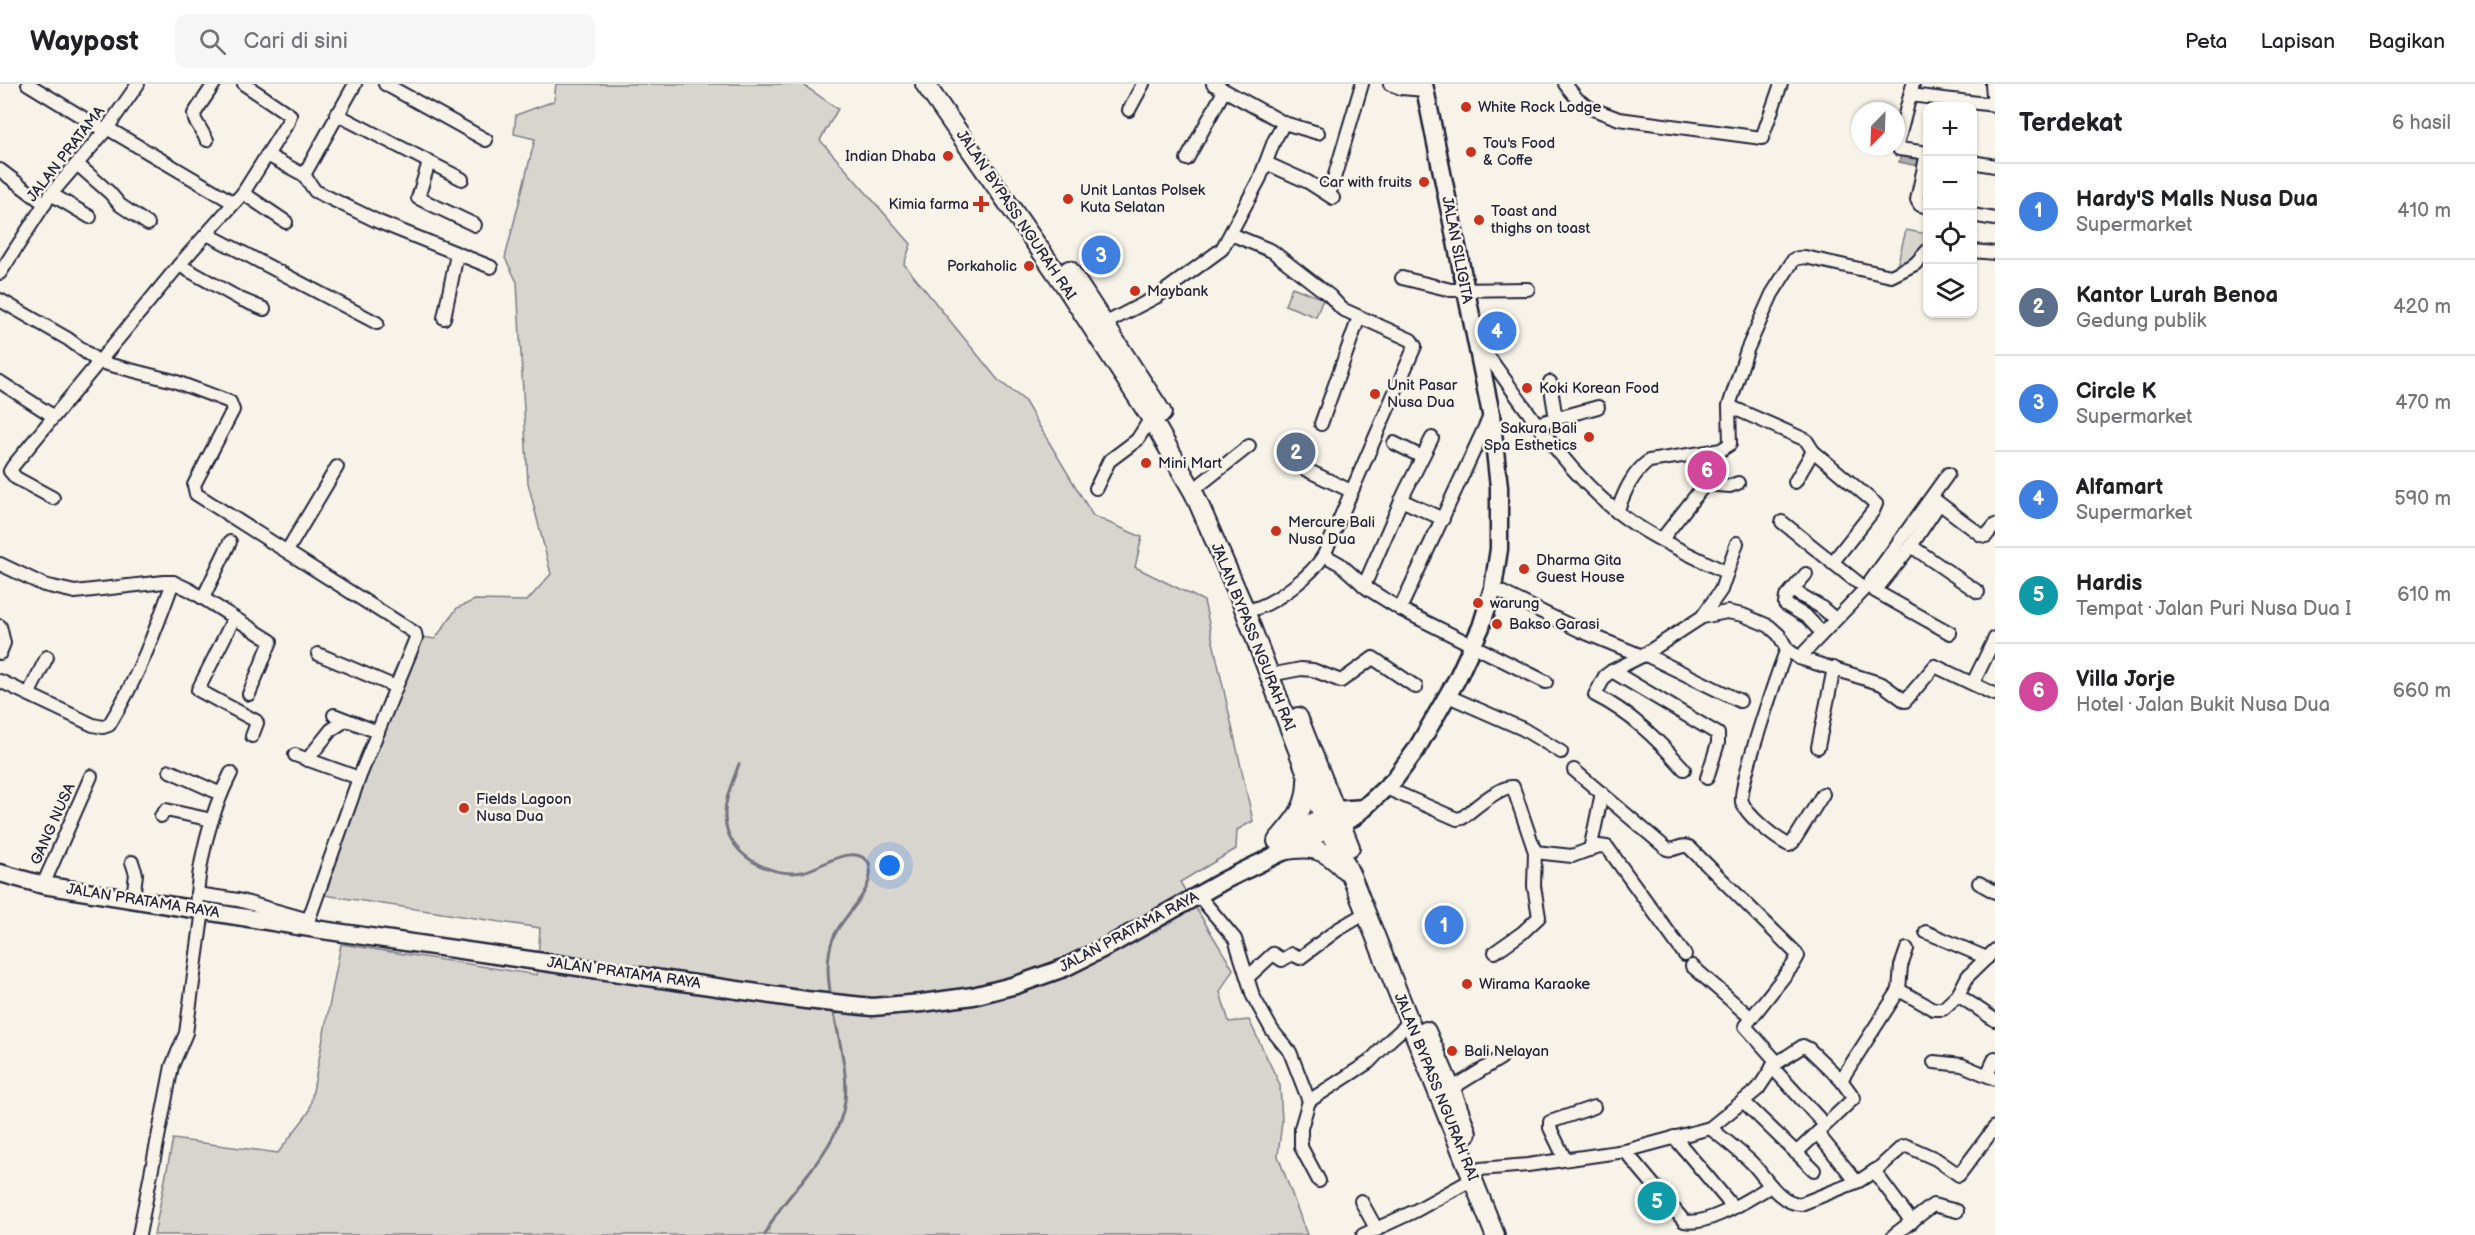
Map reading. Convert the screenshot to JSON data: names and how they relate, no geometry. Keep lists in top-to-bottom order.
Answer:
{
  "streets": {
    "highway": ["JALAN BYPASS NGURAH RAI"],
    "main road": ["JALAN SILIGITA", "JALAN PRATAMA RAYA"],
    "street": ["JALAN PRATAMA", "GANG NUSA"]
  },
  "crossings": [
    ["JALAN BYPASS NGURAH RAI", "JALAN SILIGITA"],
    ["JALAN BYPASS NGURAH RAI", "JALAN PRATAMA RAYA"],
    ["JALAN SILIGITA", "JALAN PRATAMA RAYA"],
    ["GANG NUSA", "JALAN PRATAMA RAYA"]
  ],
  "places": {
    "other": [
      "White Rock Lodge",
      "Tou's Food & Coffe",
      "Indian Dhaba",
      "Car with fruits",
      "Unit Lantas Polsek Kuta Selatan",
      "Toast and thighs on toast",
      "Porkaholic",
      "Maybank",
      "Koki Korean Food",
      "Unit Pasar Nusa Dua",
      "Sakura Bali Spa Esthetics",
      "Mini Mart",
      "Mercure Bali Nusa Dua",
      "Dharma Gita Guest House",
      "warung",
      "Bakso Garasi",
      "Fields Lagoon Nusa Dua",
      "Wirama Karaoke",
      "Bali Nelayan"
    ],
    "health": ["Kimia farma"]
  },
  "north": "bottom left",
  "page": {
    "header": "Waypost",
    "search": "Cari di sini",
    "nav": ["Peta", "Lapisan", "Bagikan"],
    "heading": ["Terdekat", "6 hasil"],
    "map_buttons": ["+", "−"],
    "list": [
      {
        "mark": "1",
        "name": "Hardy'S Malls Nusa Dua",
        "note": "Supermarket",
        "value": "410 m"
      },
      {
        "mark": "2",
        "name": "Kantor Lurah Benoa",
        "note": "Gedung publik",
        "value": "420 m"
      },
      {
        "mark": "3",
        "name": "Circle K",
        "note": "Supermarket",
        "value": "470 m"
      },
      {
        "mark": "4",
        "name": "Alfamart",
        "note": "Supermarket",
        "value": "590 m"
      },
      {
        "mark": "5",
        "name": "Hardis",
        "note": "Tempat · Jalan Puri Nusa Dua I",
        "value": "610 m"
      },
      {
        "mark": "6",
        "name": "Villa Jorje",
        "note": "Hotel · Jalan Bukit Nusa Dua",
        "value": "660 m"
      }
    ],
    "pins": [
      "3",
      "4",
      "2",
      "6",
      "1",
      "5"
    ]
  }
}
